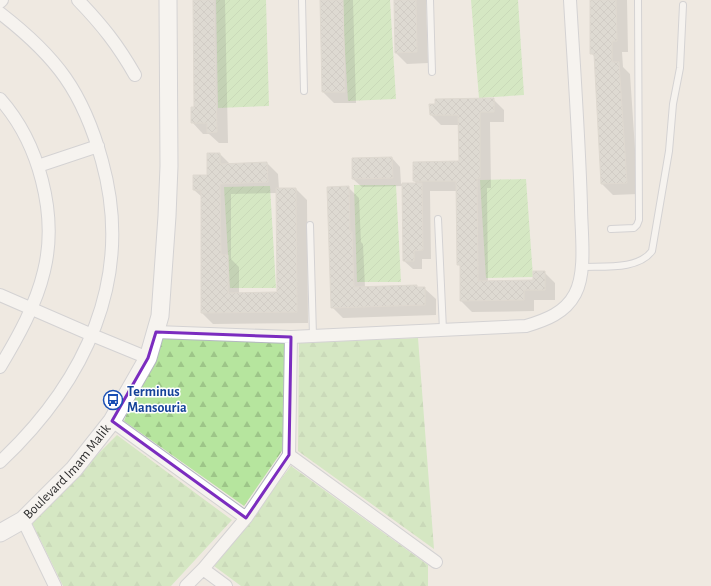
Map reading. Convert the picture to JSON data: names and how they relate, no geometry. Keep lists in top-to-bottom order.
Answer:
{
  "streets": {
    "street": ["Boulevard Imam Malik"]
  },
  "places": {
    "bus stop": ["Terminus Mansouria"]
  }
}
